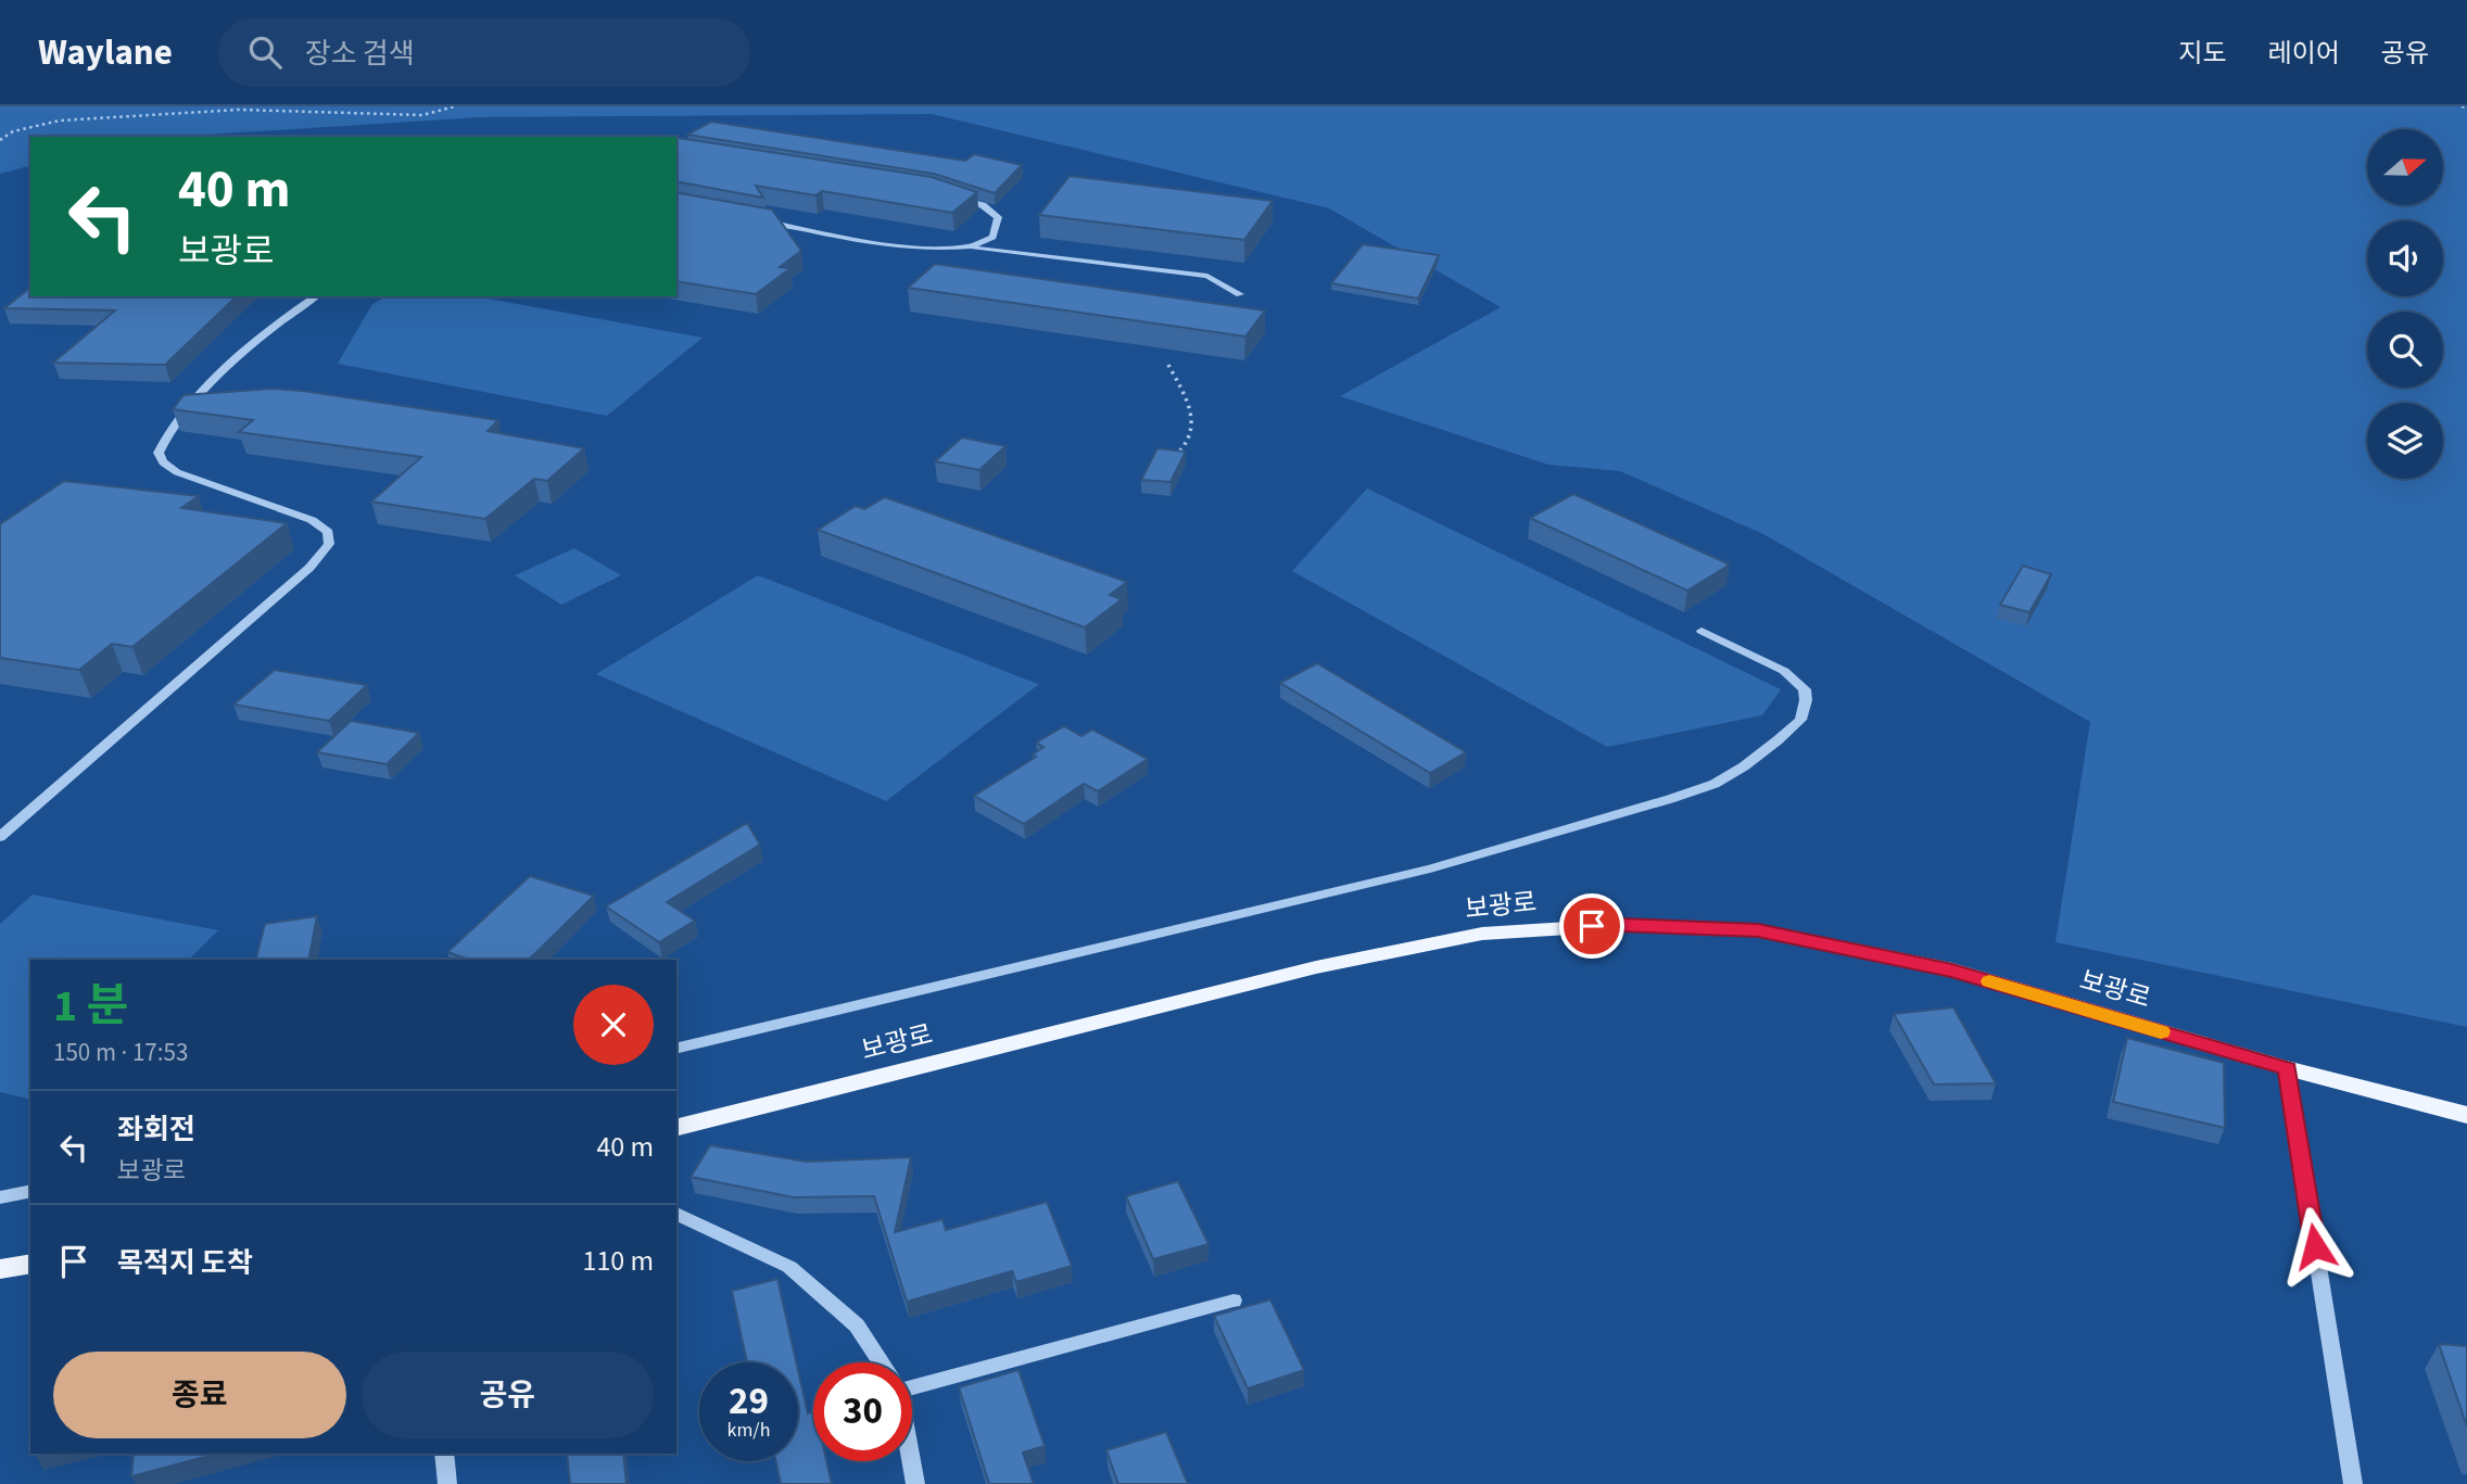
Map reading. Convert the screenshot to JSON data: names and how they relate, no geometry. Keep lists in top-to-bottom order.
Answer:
{
  "streets": {
    "main road": ["보광로"]
  },
  "north": "right",
  "page": {
    "header": "Waylane",
    "search": "장소 검색",
    "nav": ["지도", "레이어", "공유"],
    "turn": ["40 m", "보광로"],
    "heading": ["1 분", "150 m · 17:53"],
    "list": [
      {
        "name": "좌회전",
        "note": "보광로",
        "value": "40 m"
      },
      {
        "name": "목적지 도착",
        "value": "110 m"
      }
    ],
    "buttons": ["종료", "공유"],
    "speed": "29 km/h",
    "limit": "30"
  }
}
